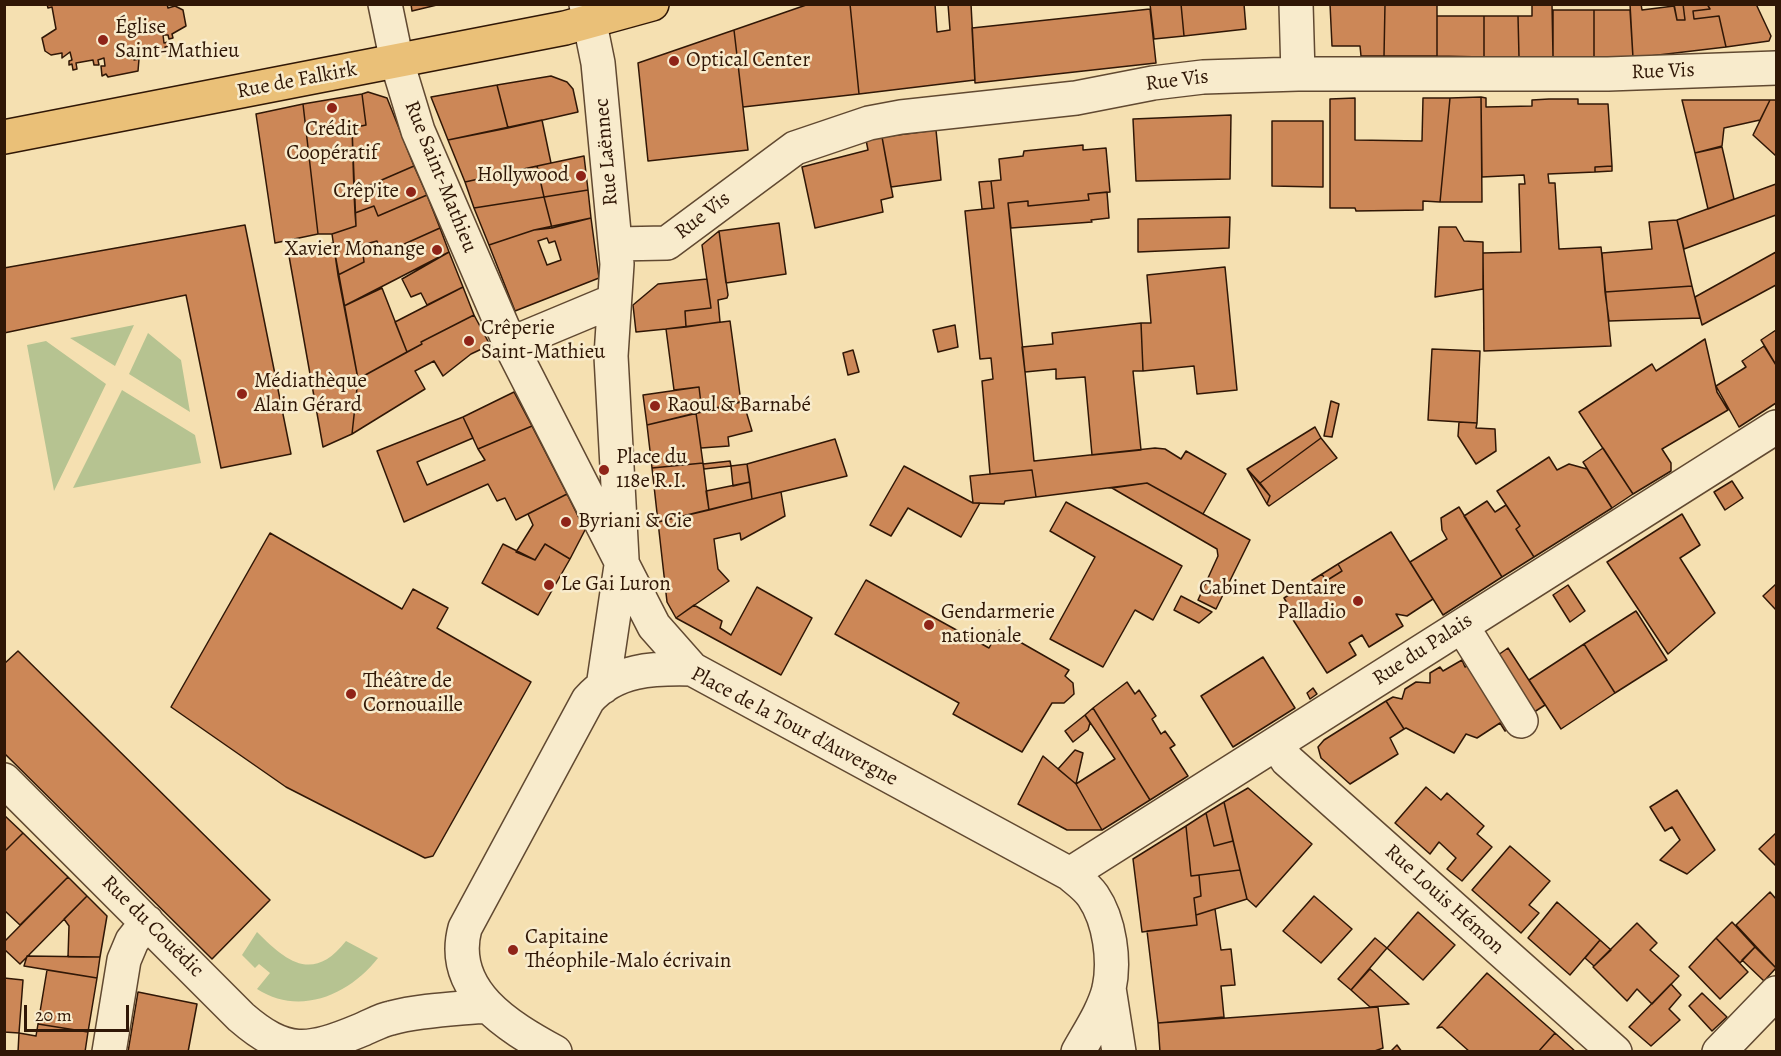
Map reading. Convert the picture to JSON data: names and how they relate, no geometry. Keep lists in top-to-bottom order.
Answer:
{
  "streets": {
    "main road": ["Rue de Falkirk"],
    "street": [
      "Rue Vis",
      "Rue Laënnec",
      "Rue Saint-Mathieu",
      "Rue du Palais",
      "Place de la Tour d'Auvergne",
      "Rue Louis Hémon",
      "Rue du Couëdic"
    ]
  },
  "crossings": [
    ["Rue Vis", "Rue Laënnec"],
    ["Rue de Falkirk", "Rue Laënnec"],
    ["Rue de Falkirk", "Rue Saint-Mathieu"],
    ["Rue du Palais", "Place de la Tour d'Auvergne"],
    ["Rue du Palais", "Rue Louis Hémon"],
    ["Place de la Tour d'Auvergne", "Rue du Couëdic"]
  ],
  "places": [
    "Église Saint-Mathieu",
    "Optical Center",
    "Crédit Coopératif",
    "Hollywood",
    "Crêp'ite",
    "Xavier Monange",
    "Crêperie Saint-Mathieu",
    "Médiathèque Alain Gérard",
    "Raoul & Barnabé",
    "Place du 118e R.I.",
    "Byriani & Cie",
    "Le Gai Luron",
    "Cabinet Dentaire Palladio",
    "Gendarmerie nationale",
    "Théâtre de Cornouaille",
    "Capitaine Théophile-Malo écrivain"
  ],
  "scale_bar": "20 m"
}
